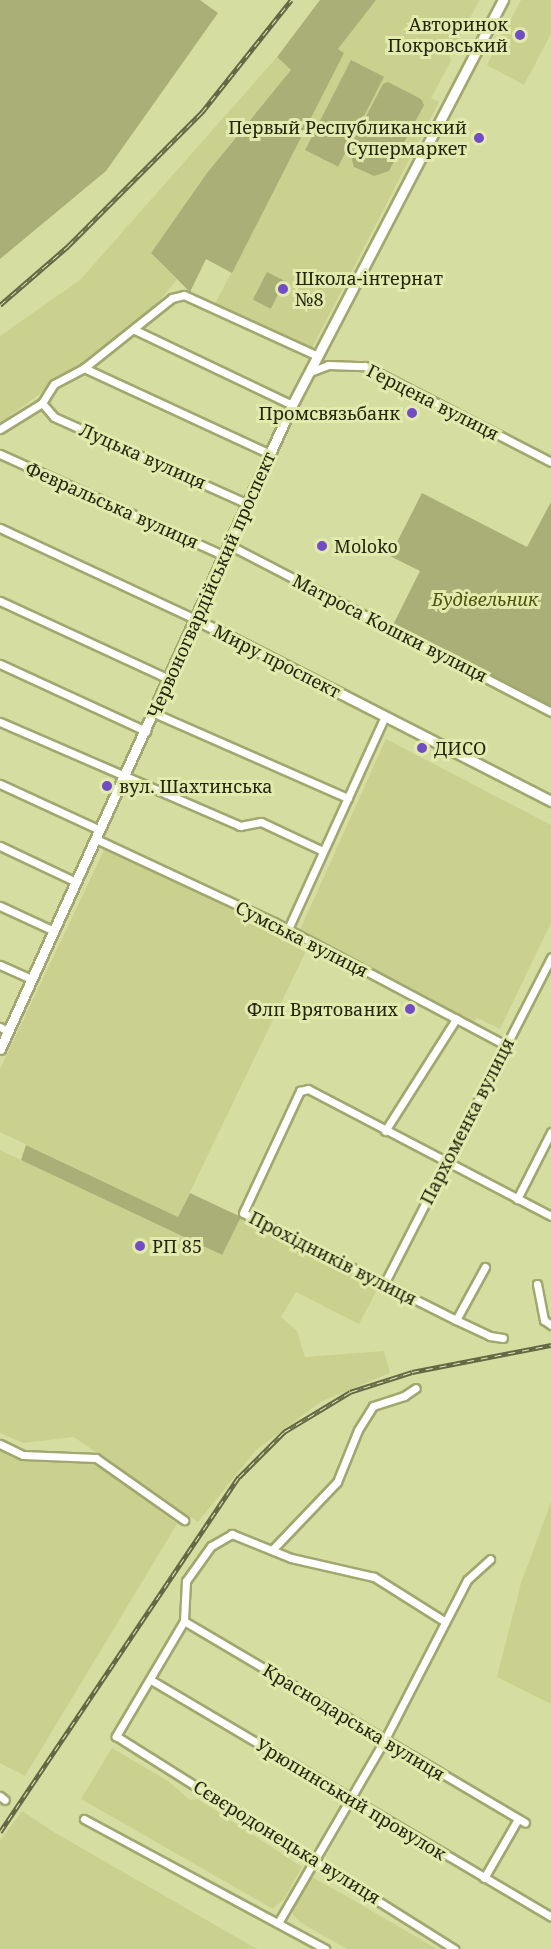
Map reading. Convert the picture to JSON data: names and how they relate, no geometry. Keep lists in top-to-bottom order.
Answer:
{
  "streets": {
    "main road": ["Червоногвардійський проспект", "Миру проспект"],
    "street": [
      "Герцена вулиця",
      "Луцька вулиця",
      "Февральська вулиця",
      "Матроса Кошки вулиця",
      "Сумська вулиця",
      "Пархоменка вулиця",
      "Прохідників вулиця",
      "Краснодарська вулиця",
      "Урюпинський провулок",
      "Сєвєродонецька вулиця"
    ]
  },
  "crossings": [
    ["Герцена вулиця", "Червоногвардійський проспект"],
    ["Луцька вулиця", "Червоногвардійський проспект"],
    ["Февральська вулиця", "Червоногвардійський проспект"],
    ["Червоногвардійський проспект", "Матроса Кошки вулиця"],
    ["Червоногвардійський проспект", "Миру проспект"],
    ["Червоногвардійський проспект", "Сумська вулиця"],
    ["Сумська вулиця", "Пархоменка вулиця"],
    ["Пархоменка вулиця", "Прохідників вулиця"],
    ["Краснодарська вулиця", "Урюпинський провулок"],
    ["Урюпинський провулок", "Сєвєродонецька вулиця"]
  ],
  "parks": ["Будівельник"],
  "places": [
    "Авторинок Покровський",
    "Первый Республиканский Супермаркет",
    "Школа-інтернат №8",
    "Промсвязьбанк",
    "Moloko",
    "ДИСО",
    "вул. Шахтинська",
    "Флп Врятованих",
    "РП 85"
  ]
}
